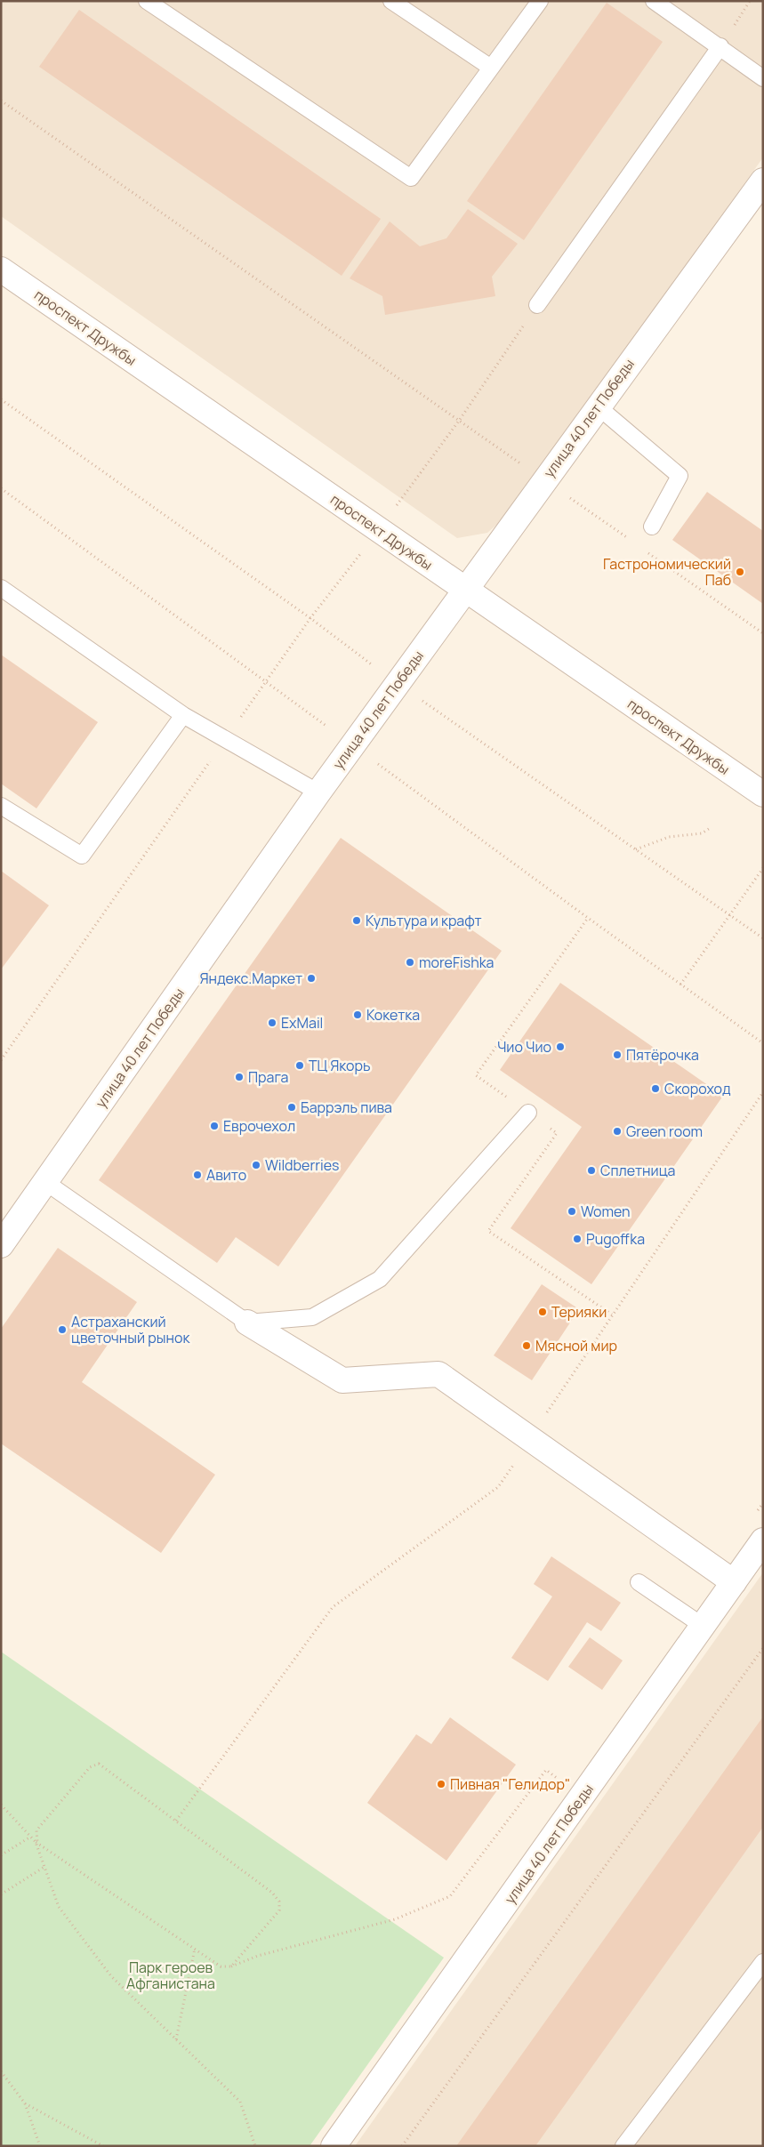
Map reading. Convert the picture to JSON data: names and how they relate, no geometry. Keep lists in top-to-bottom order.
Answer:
{
  "streets": {
    "street": ["проспект Дружбы", "улица 40 лет Победы"]
  },
  "crossings": [
    ["проспект Дружбы", "улица 40 лет Победы"]
  ],
  "parks": ["Парк героев Афганистана"],
  "places": [
    "Гастрономический Паб",
    "Культура и крафт",
    "moreFishka",
    "Яндекс.Маркет",
    "Кокетка",
    "ExMail",
    "Чио Чио",
    "Пятёрочка",
    "ТЦ Якорь",
    "Прага",
    "Скороход",
    "Баррэль пива",
    "Еврочехол",
    "Green room",
    "Wildberries",
    "Сплетница",
    "Авито",
    "Women",
    "Pugoffka",
    "Терияки",
    "Астраханский цветочный рынок",
    "Мясной мир",
    "Пивная \"Гелидор\""
  ]
}
